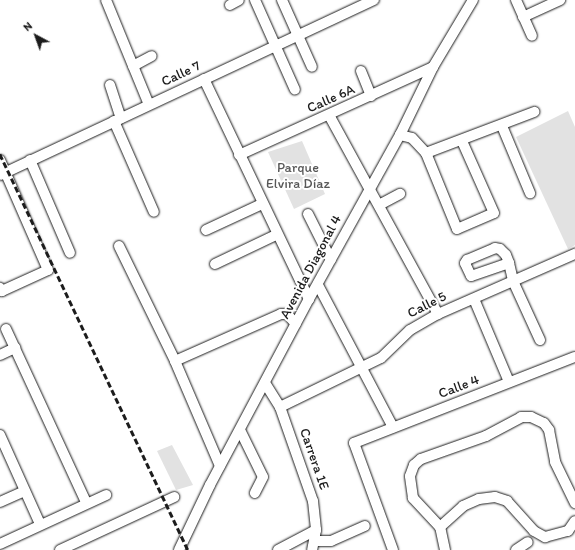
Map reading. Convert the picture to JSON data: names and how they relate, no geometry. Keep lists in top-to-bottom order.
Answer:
{
  "streets": {
    "street": [
      "Calle 7",
      "Calle 6A",
      "Avenida Diagonal 4",
      "Calle 5",
      "Calle 4",
      "Carrera 1E"
    ]
  },
  "crossings": [
    ["Calle 6A", "Avenida Diagonal 4"],
    ["Avenida Diagonal 4", "Carrera 1E"],
    ["Calle 5", "Carrera 1E"]
  ],
  "parks": ["Parque Elvira Díaz"],
  "north": "top left"
}
